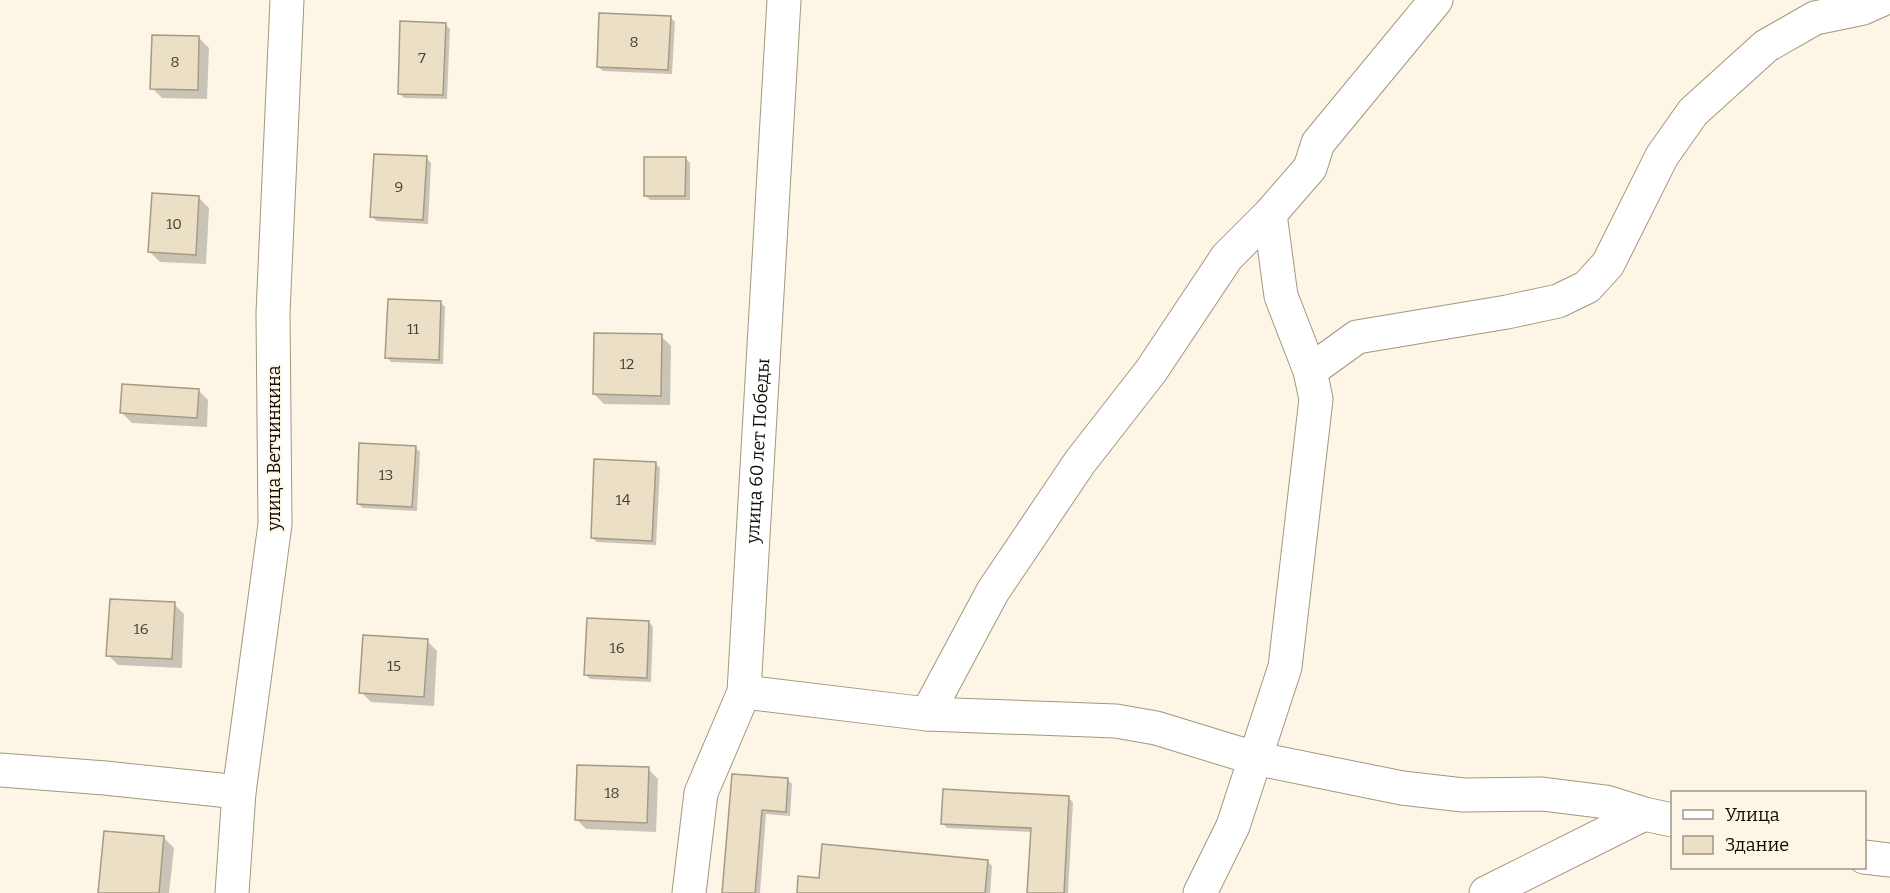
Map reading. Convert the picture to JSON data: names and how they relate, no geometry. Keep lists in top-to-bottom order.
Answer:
{
  "streets": {
    "street": ["улица Ветчинкина", "улица 60 лет Победы"]
  },
  "house_numbers": [
    "8",
    "7",
    "8",
    "9",
    "10",
    "11",
    "12",
    "13",
    "14",
    "16",
    "16",
    "15",
    "18"
  ],
  "legend": ["Улица", "Здание"]
}
